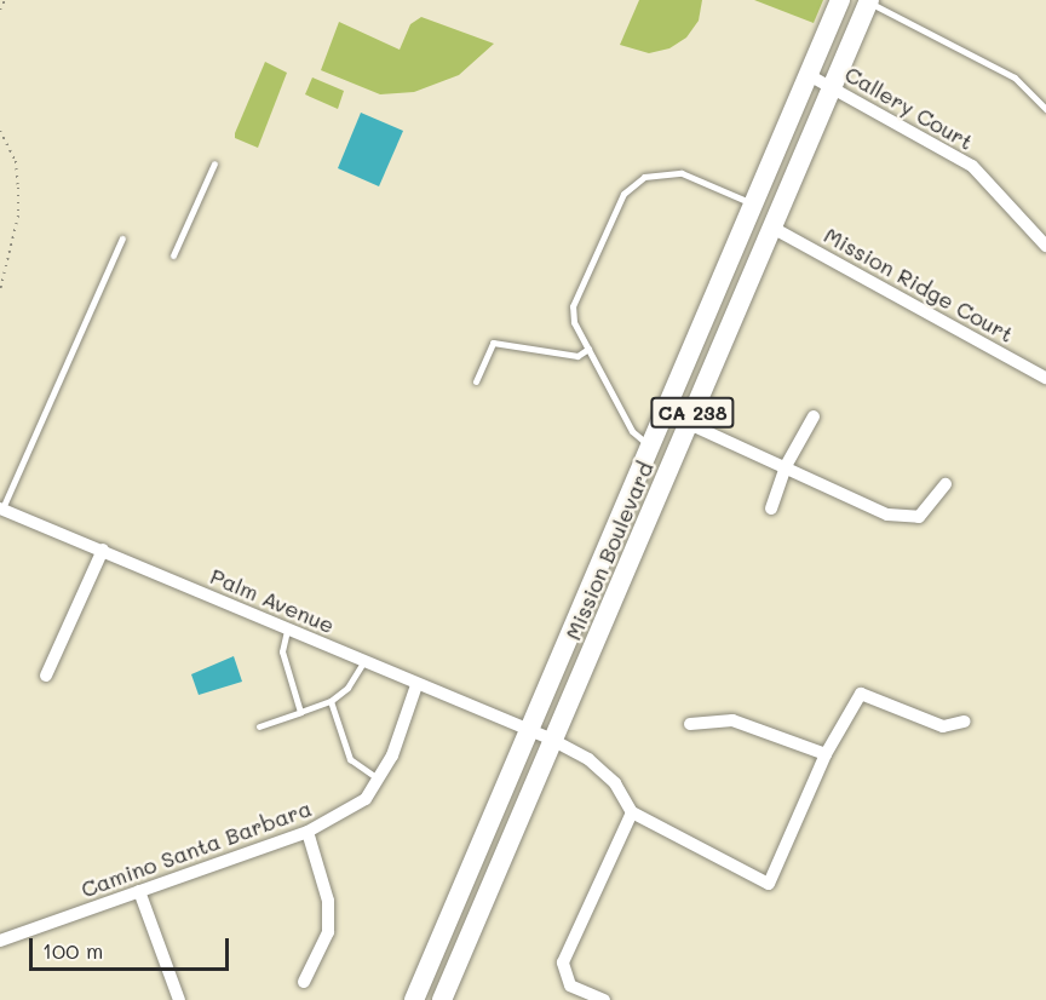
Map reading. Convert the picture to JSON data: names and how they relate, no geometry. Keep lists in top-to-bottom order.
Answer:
{
  "streets": {
    "main road": ["CA 238", "Mission Boulevard"],
    "street": [
      "Callery Court",
      "Mission Ridge Court",
      "Palm Avenue",
      "Camino Santa Barbara"
    ]
  },
  "crossings": [
    ["Callery Court", "Mission Boulevard"],
    ["Mission Ridge Court", "Mission Boulevard"],
    ["Mission Boulevard", "Palm Avenue"],
    ["Palm Avenue", "Camino Santa Barbara"]
  ],
  "scale_bar": "100 m"
}
